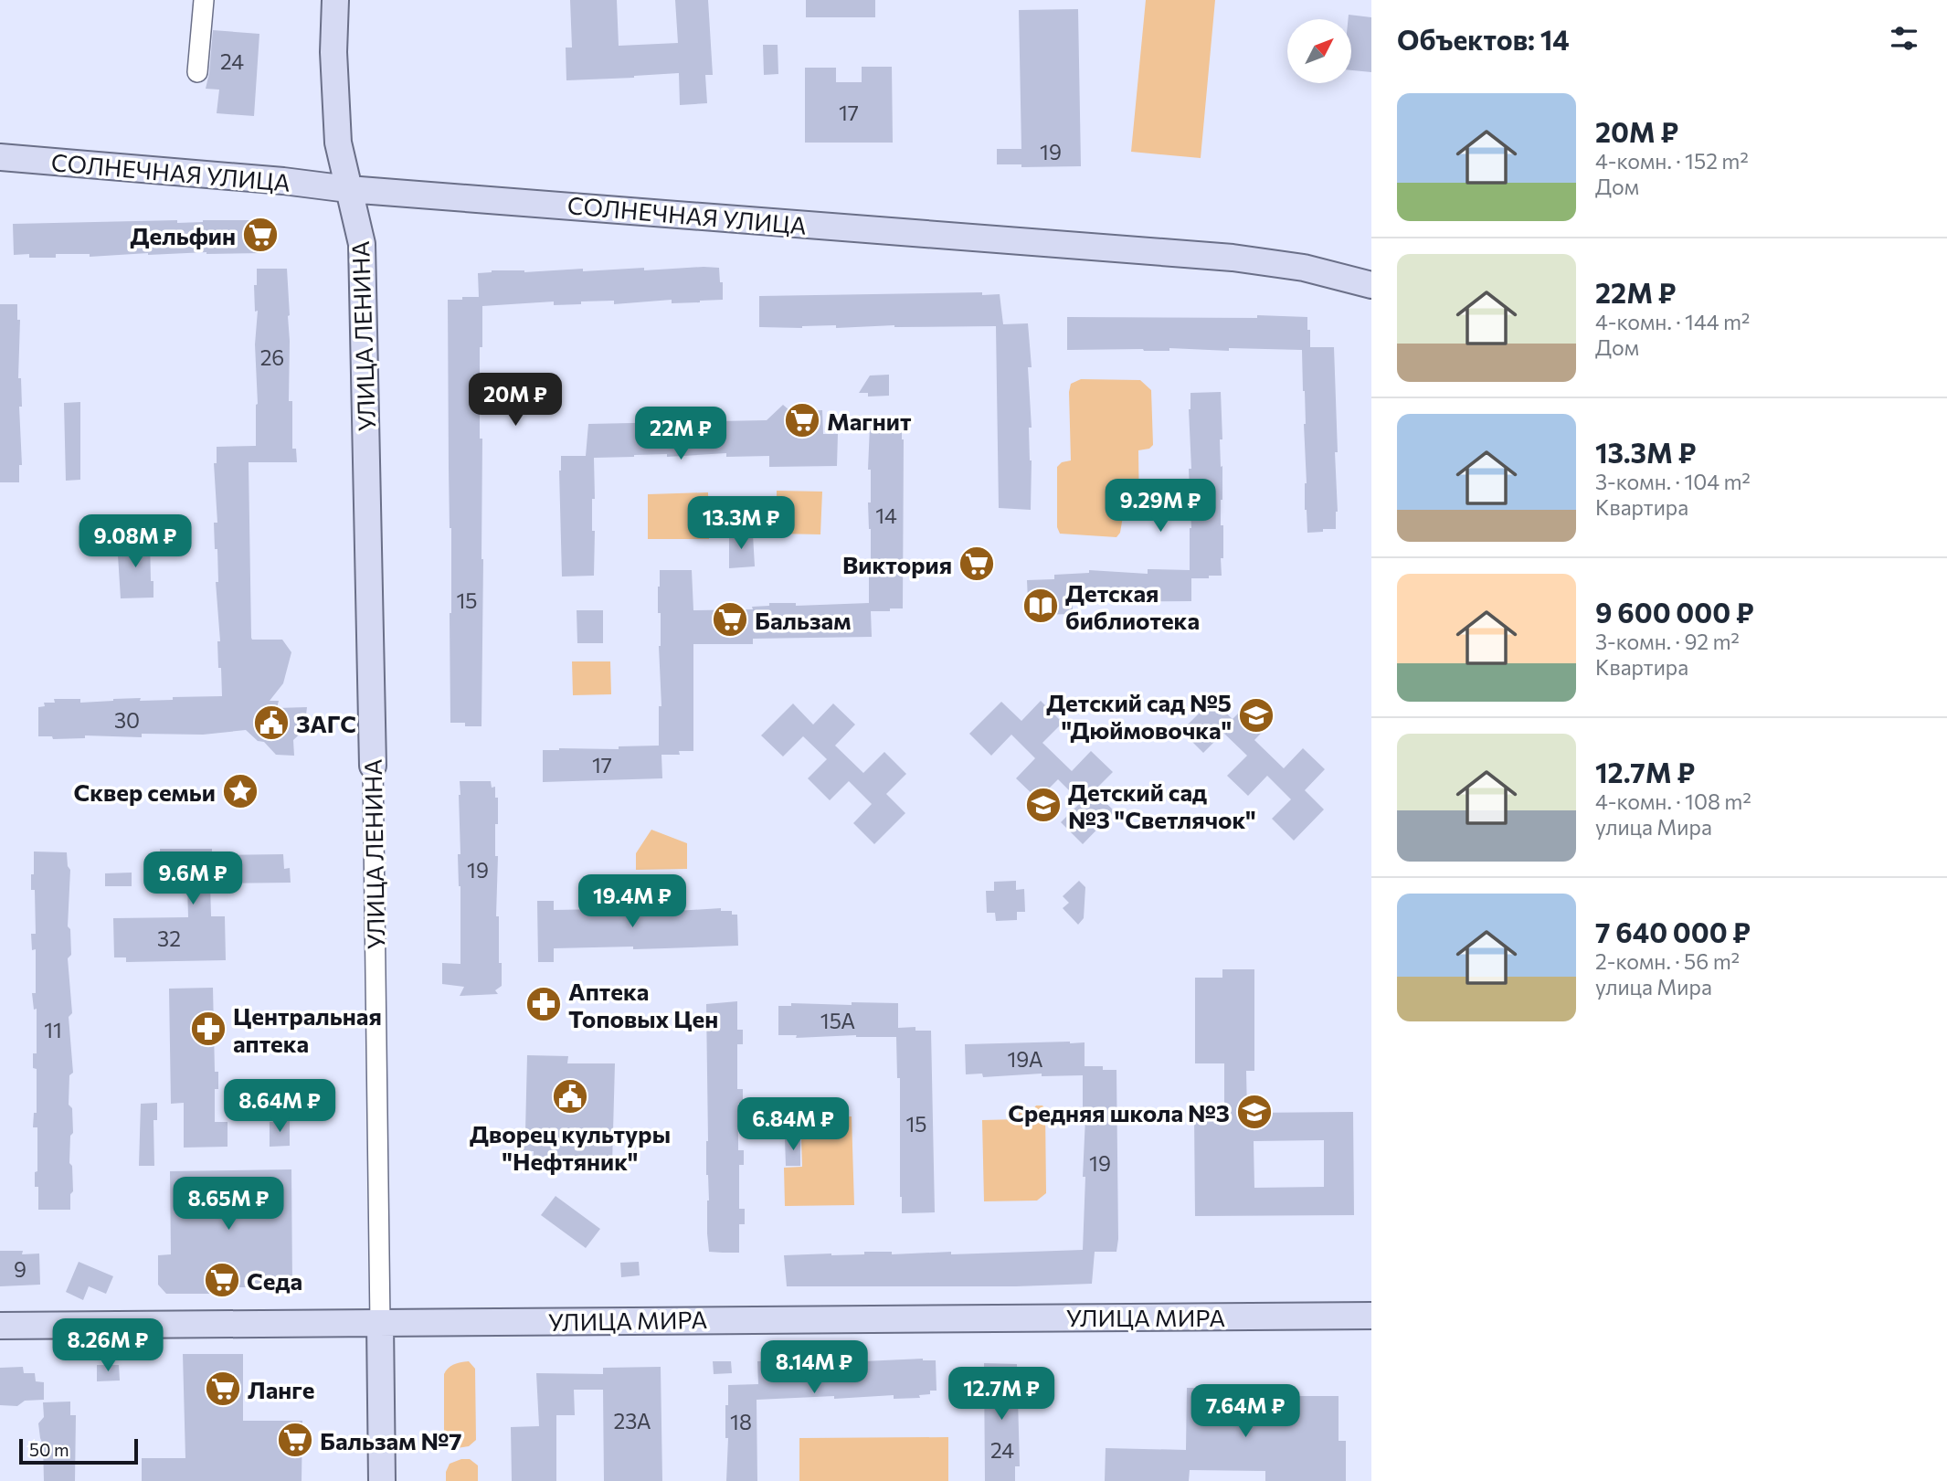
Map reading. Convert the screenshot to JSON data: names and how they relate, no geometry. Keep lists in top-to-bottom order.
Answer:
{
  "streets": {
    "street": ["СОЛНЕЧНАЯ УЛИЦА", "УЛИЦА ЛЕНИНА", "УЛИЦА МИРА"]
  },
  "crossings": [
    ["СОЛНЕЧНАЯ УЛИЦА", "УЛИЦА ЛЕНИНА"],
    ["УЛИЦА ЛЕНИНА", "УЛИЦА МИРА"]
  ],
  "places": {
    "supermarket": [
      "Дельфин",
      "Магнит",
      "Виктория",
      "Бальзам",
      "Седа",
      "Ланге",
      "Бальзам №7"
    ],
    "library": ["Детская библиотека"],
    "school or university": ["Детский сад №5 \"Дюймовочка\"", "Детский сад №3 \"Светлячок\"", "Средняя школа №3"],
    "public building": ["ЗАГС", "Дворец культуры \"Нефтяник\""],
    "place": ["Сквер семьи"],
    "pharmacy": ["Аптека Топовых Цен", "Центральная аптека"]
  },
  "house_numbers": [
    "24",
    "17",
    "19",
    "26",
    "14",
    "15",
    "30",
    "17",
    "19",
    "32",
    "15А",
    "11",
    "19А",
    "15",
    "19",
    "9",
    "23А",
    "18",
    "24"
  ],
  "scale_bar": "50 m",
  "north": "top right",
  "page": {
    "heading": "Объектов: 14",
    "list": [
      {
        "name": "20M ₽",
        "note": "4-комн. · 152 m² · Дом"
      },
      {
        "name": "22M ₽",
        "note": "4-комн. · 144 m² · Дом"
      },
      {
        "name": "13.3M ₽",
        "note": "3-комн. · 104 m² · Квартира"
      },
      {
        "name": "9 600 000 ₽",
        "note": "3-комн. · 92 m² · Квартира"
      },
      {
        "name": "12.7M ₽",
        "note": "4-комн. · 108 m² · улица Мира"
      },
      {
        "name": "7 640 000 ₽",
        "note": "2-комн. · 56 m² · улица Мира"
      }
    ],
    "price": [
      "20M ₽",
      "22M ₽",
      "9.29M ₽",
      "13.3M ₽",
      "9.08M ₽",
      "9.6M ₽",
      "19.4M ₽",
      "8.64M ₽",
      "6.84M ₽",
      "8.65M ₽",
      "8.26M ₽",
      "8.14M ₽",
      "12.7M ₽",
      "7.64M ₽"
    ],
    "scale": "50 m"
  }
}
